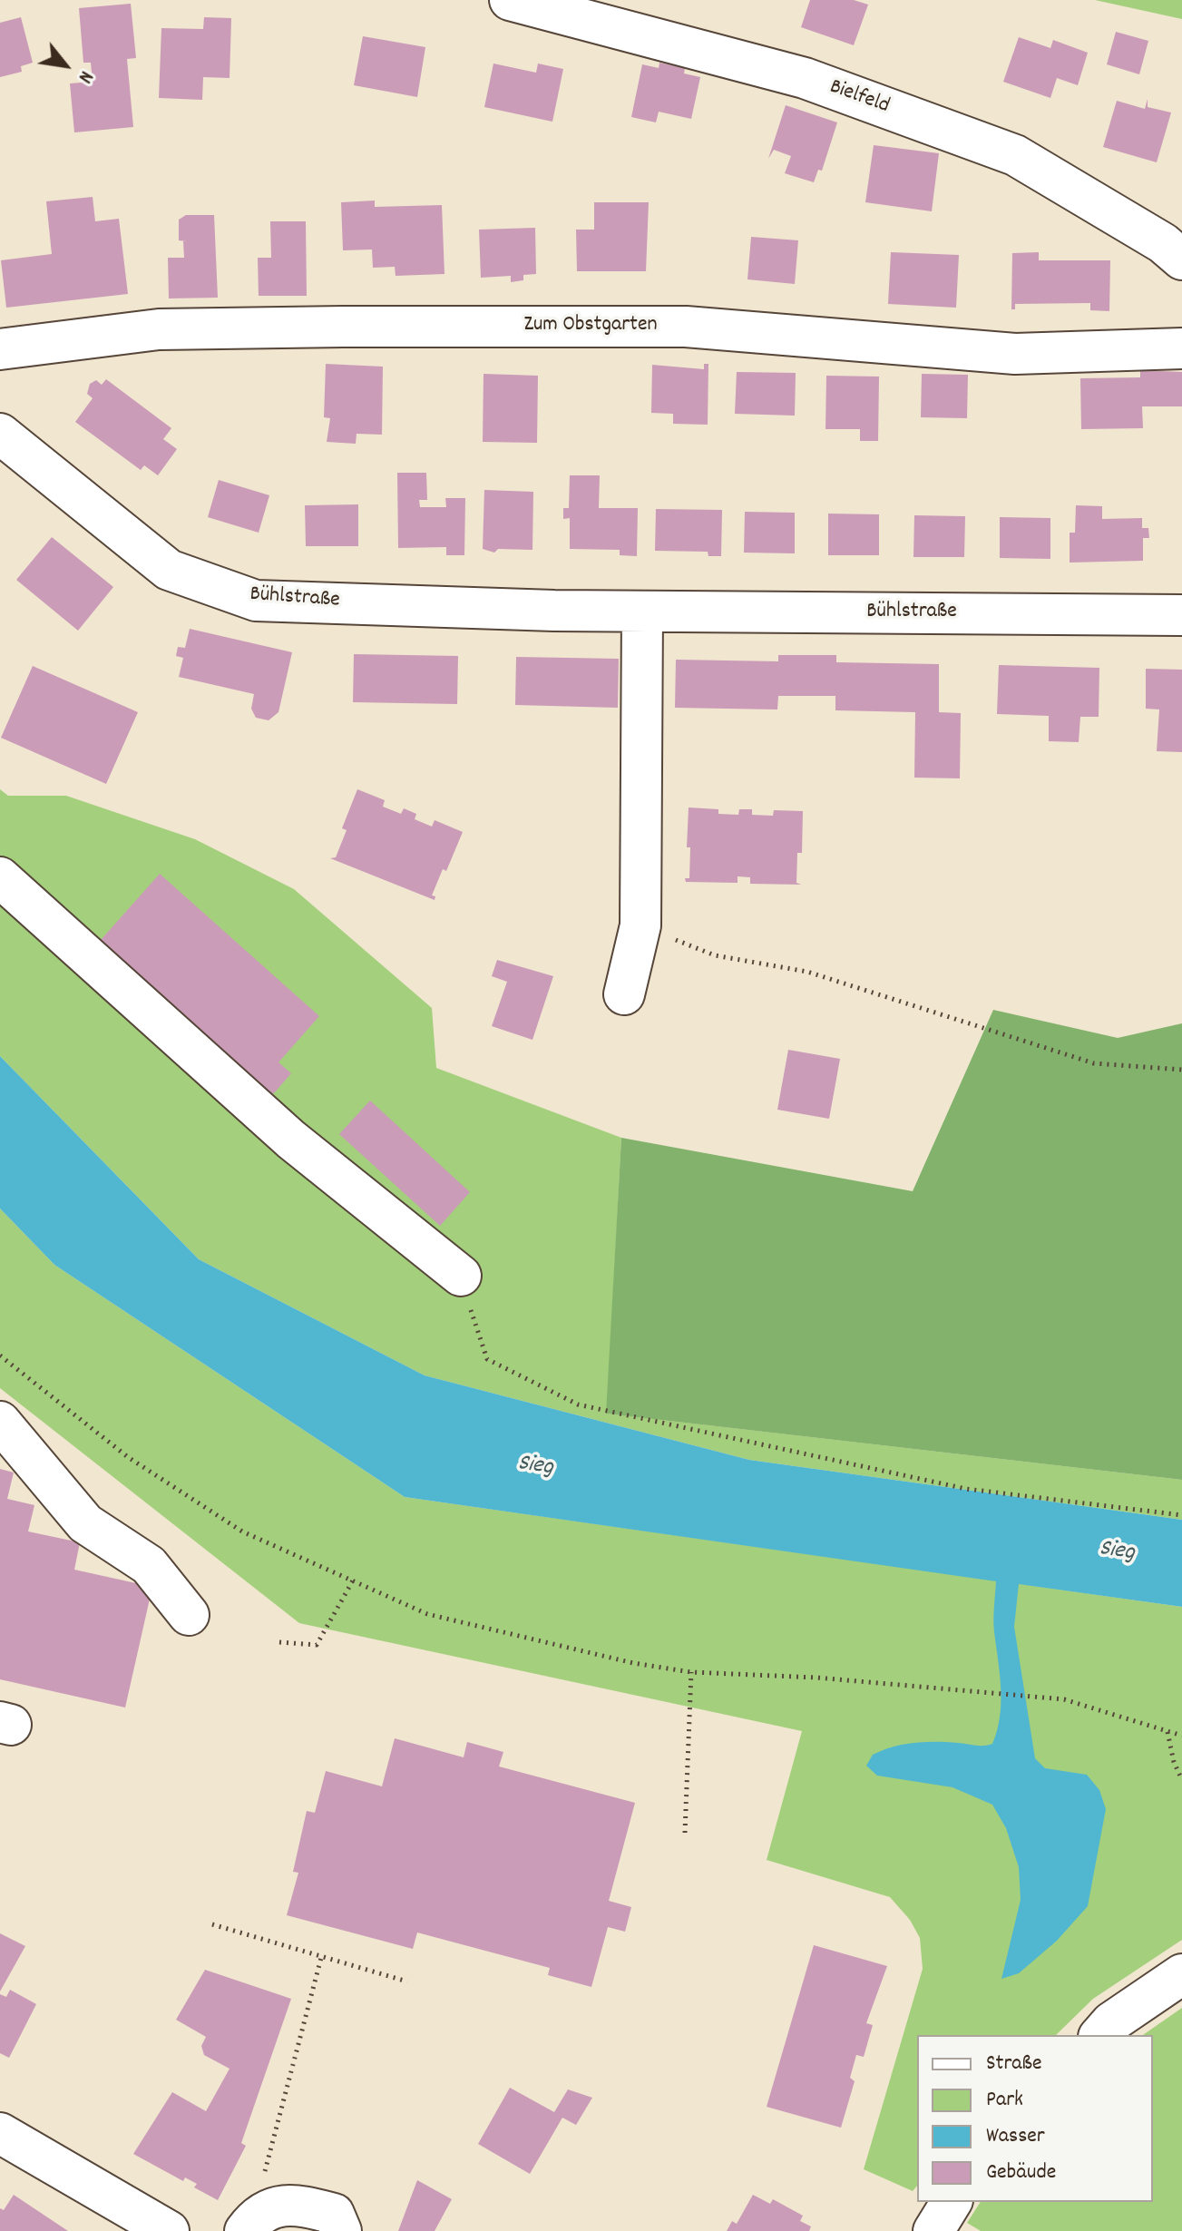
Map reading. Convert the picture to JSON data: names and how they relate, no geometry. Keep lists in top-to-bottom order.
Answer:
{
  "streets": {
    "main road": ["Bielfeld", "Zum Obstgarten", "Bühlstraße"]
  },
  "water": ["Sieg"],
  "legend": [
    "Straße",
    "Park",
    "Wasser",
    "Gebäude"
  ],
  "north": "bottom right"
}
